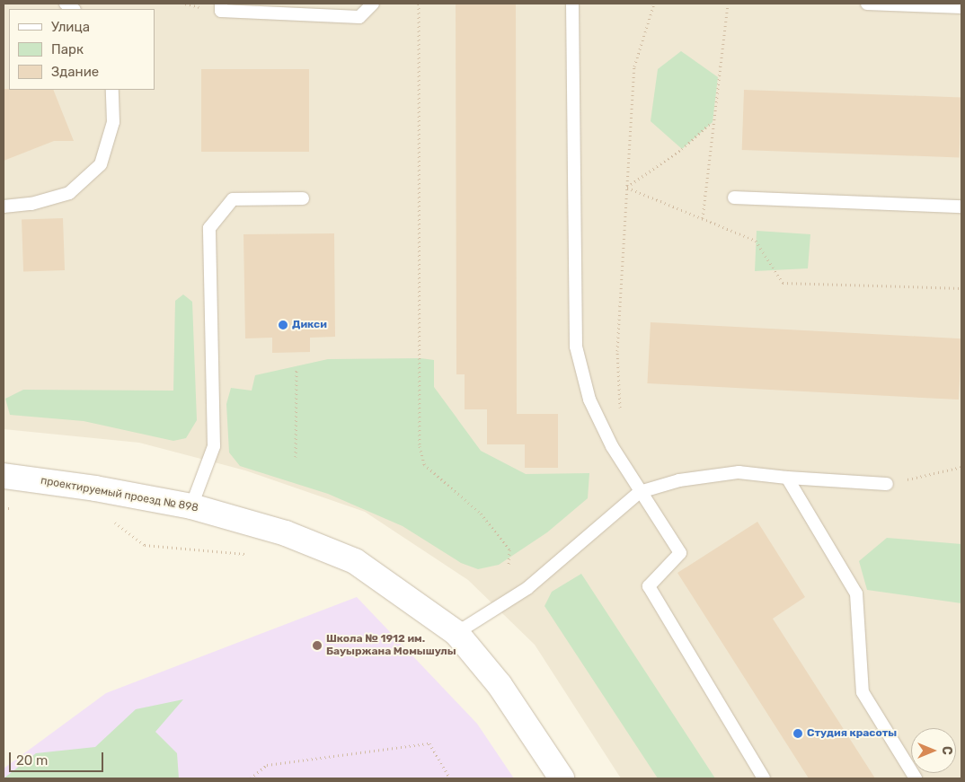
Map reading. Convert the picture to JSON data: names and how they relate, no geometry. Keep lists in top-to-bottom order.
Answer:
{
  "streets": {
    "main road": ["проектируемый проезд № 898"]
  },
  "places": ["Дикси", "Школа № 1912 им. Бауыржана Момышулы", "Студия красоты"],
  "legend": ["Улица", "Парк", "Здание"],
  "scale_bar": "20 m",
  "north": "right"
}
